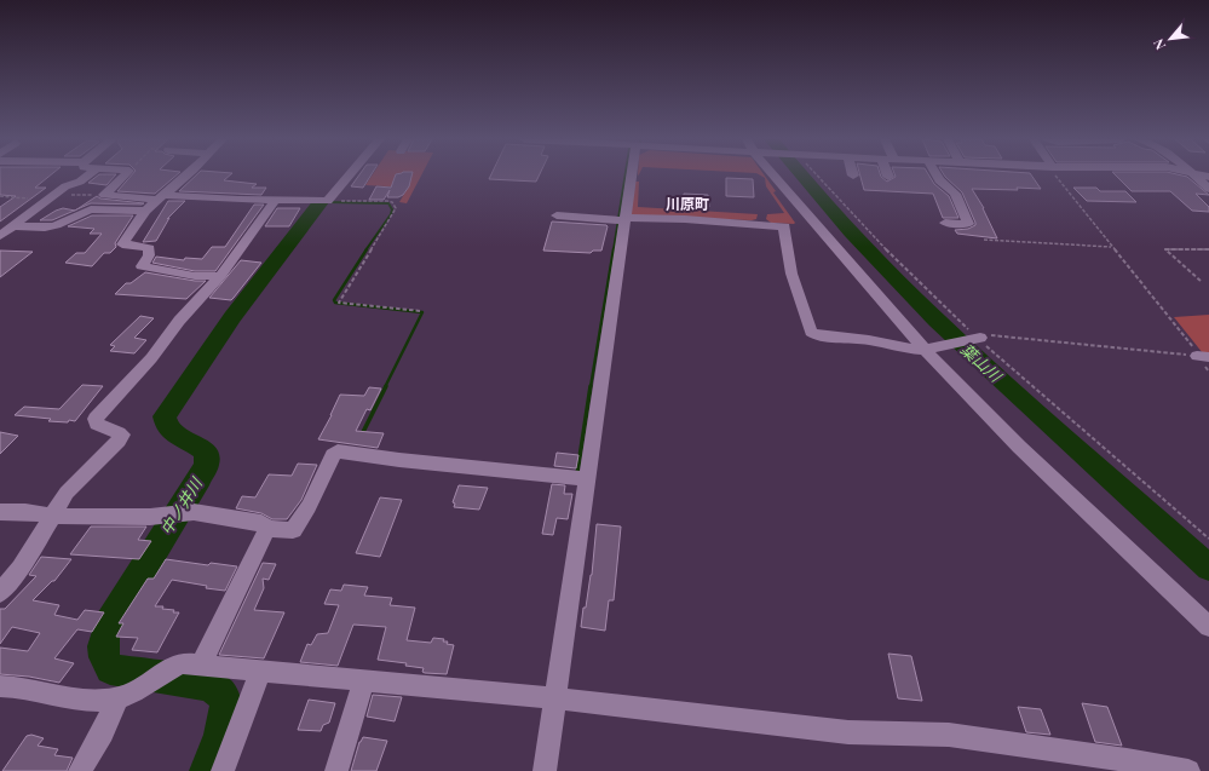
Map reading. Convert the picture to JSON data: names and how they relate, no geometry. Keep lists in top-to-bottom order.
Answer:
{
  "districts": ["川原町"],
  "water": ["葉山川", "中ノ井川"],
  "north": "bottom left"
}
